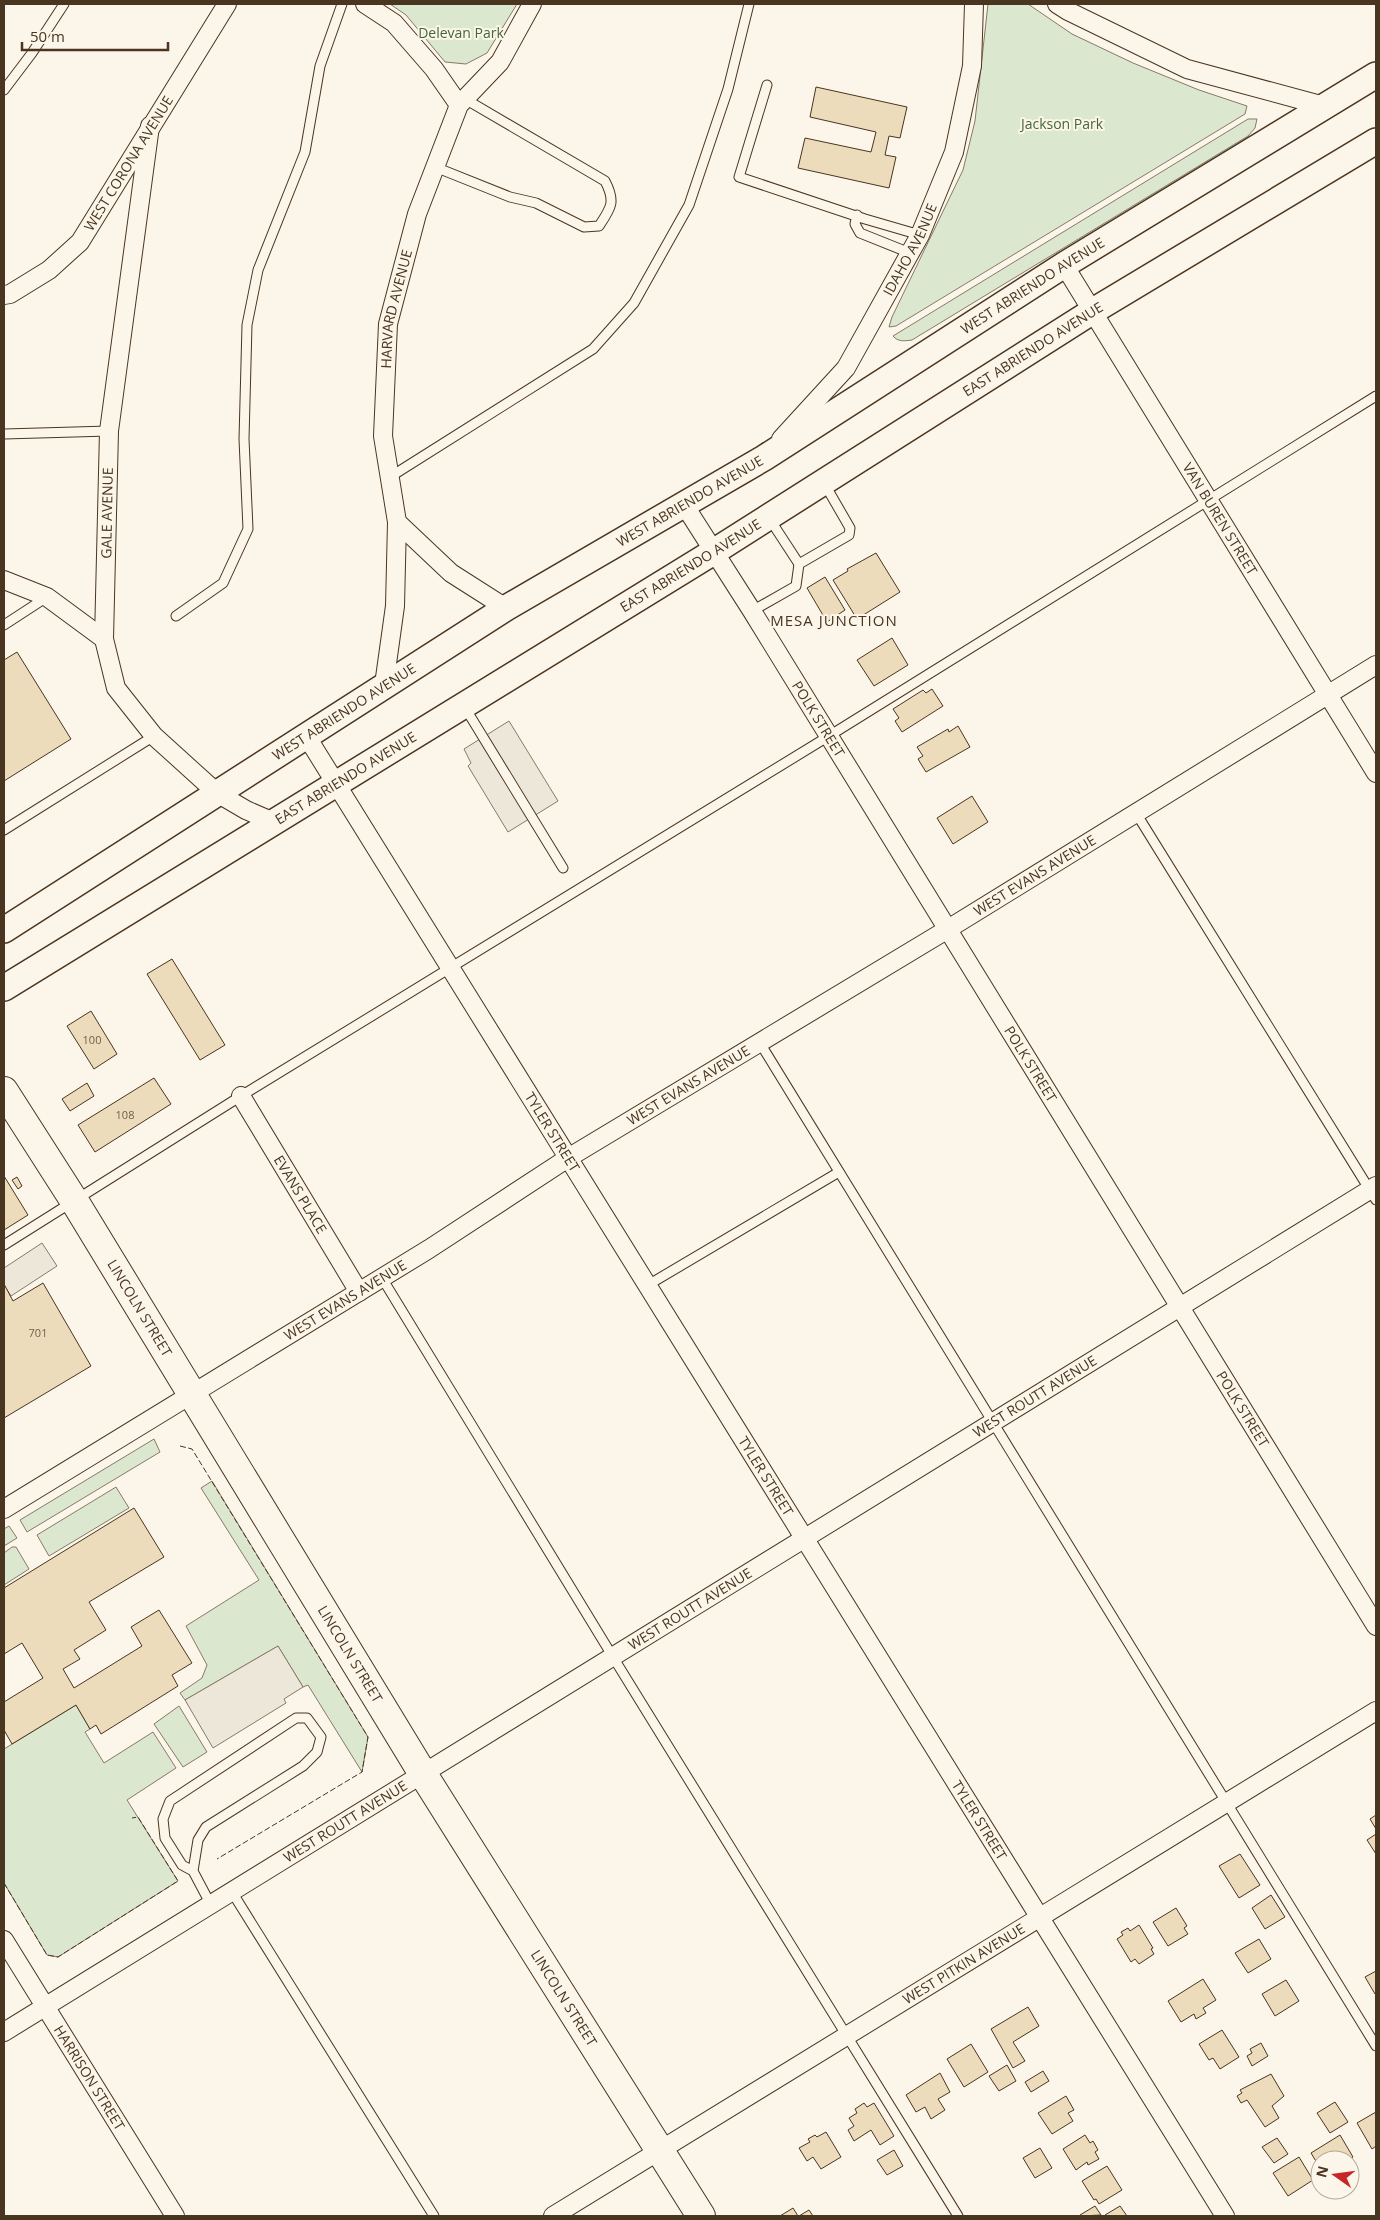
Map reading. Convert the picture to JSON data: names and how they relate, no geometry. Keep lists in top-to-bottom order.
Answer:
{
  "streets": {
    "main road": ["WEST ABRIENDO AVENUE", "EAST ABRIENDO AVENUE", "LINCOLN STREET"],
    "street": [
      "WEST CORONA AVENUE",
      "IDAHO AVENUE",
      "HARVARD AVENUE",
      "GALE AVENUE",
      "VAN BUREN STREET",
      "POLK STREET",
      "WEST EVANS AVENUE",
      "TYLER STREET",
      "EVANS PLACE",
      "WEST ROUTT AVENUE",
      "WEST PITKIN AVENUE",
      "HARRISON STREET"
    ]
  },
  "crossings": [
    ["WEST CORONA AVENUE", "GALE AVENUE"],
    ["IDAHO AVENUE", "WEST ABRIENDO AVENUE"],
    ["WEST ABRIENDO AVENUE", "HARVARD AVENUE"],
    ["WEST ABRIENDO AVENUE", "GALE AVENUE"],
    ["WEST ABRIENDO AVENUE", "VAN BUREN STREET"],
    ["WEST ABRIENDO AVENUE", "POLK STREET"],
    ["WEST ABRIENDO AVENUE", "TYLER STREET"],
    ["EAST ABRIENDO AVENUE", "GALE AVENUE"],
    ["EAST ABRIENDO AVENUE", "VAN BUREN STREET"],
    ["EAST ABRIENDO AVENUE", "POLK STREET"],
    ["EAST ABRIENDO AVENUE", "TYLER STREET"],
    ["VAN BUREN STREET", "WEST EVANS AVENUE"],
    ["POLK STREET", "WEST EVANS AVENUE"],
    ["POLK STREET", "WEST ROUTT AVENUE"],
    ["WEST EVANS AVENUE", "TYLER STREET"],
    ["WEST EVANS AVENUE", "EVANS PLACE"],
    ["WEST EVANS AVENUE", "LINCOLN STREET"],
    ["TYLER STREET", "WEST ROUTT AVENUE"],
    ["TYLER STREET", "WEST PITKIN AVENUE"],
    ["LINCOLN STREET", "WEST ROUTT AVENUE"],
    ["LINCOLN STREET", "WEST PITKIN AVENUE"],
    ["WEST ROUTT AVENUE", "HARRISON STREET"]
  ],
  "districts": ["MESA JUNCTION"],
  "parks": ["Delevan Park", "Jackson Park"],
  "house_numbers": ["100", "108", "701"],
  "scale_bar": "50 m",
  "north": "left"
}
